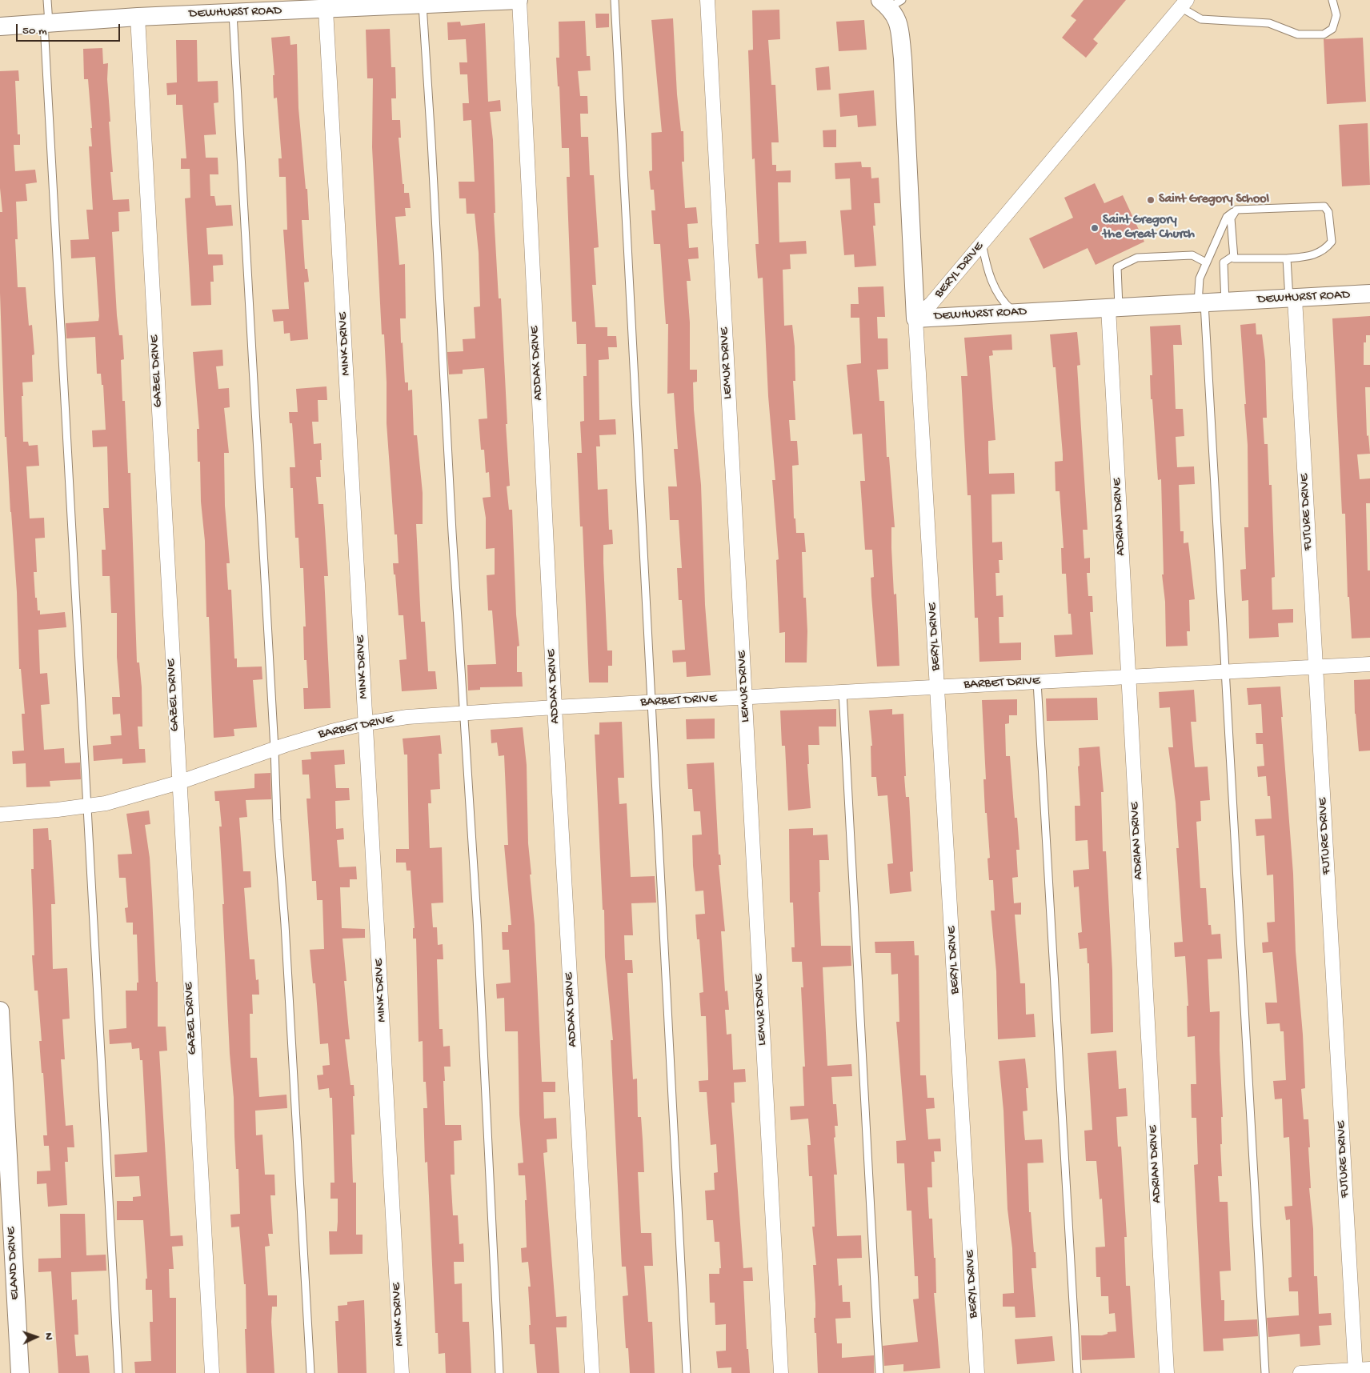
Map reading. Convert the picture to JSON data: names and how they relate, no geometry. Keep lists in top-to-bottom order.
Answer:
{
  "streets": {
    "street": [
      "DEWHURST ROAD",
      "BERYL DRIVE",
      "MINK DRIVE",
      "ADDAX DRIVE",
      "LEMUR DRIVE",
      "GAZEL DRIVE",
      "FUTURE DRIVE",
      "ADRIAN DRIVE",
      "BARBET DRIVE",
      "ELAND DRIVE"
    ]
  },
  "crossings": [
    ["DEWHURST ROAD", "BERYL DRIVE"],
    ["DEWHURST ROAD", "MINK DRIVE"],
    ["DEWHURST ROAD", "ADDAX DRIVE"],
    ["DEWHURST ROAD", "GAZEL DRIVE"],
    ["DEWHURST ROAD", "FUTURE DRIVE"],
    ["DEWHURST ROAD", "ADRIAN DRIVE"],
    ["BERYL DRIVE", "BARBET DRIVE"],
    ["MINK DRIVE", "BARBET DRIVE"],
    ["ADDAX DRIVE", "BARBET DRIVE"],
    ["LEMUR DRIVE", "BARBET DRIVE"],
    ["GAZEL DRIVE", "BARBET DRIVE"],
    ["FUTURE DRIVE", "BARBET DRIVE"],
    ["ADRIAN DRIVE", "BARBET DRIVE"]
  ],
  "places": ["Saint Gregory School", "Saint Gregory the Great Church"],
  "scale_bar": "50 m",
  "north": "right"
}
